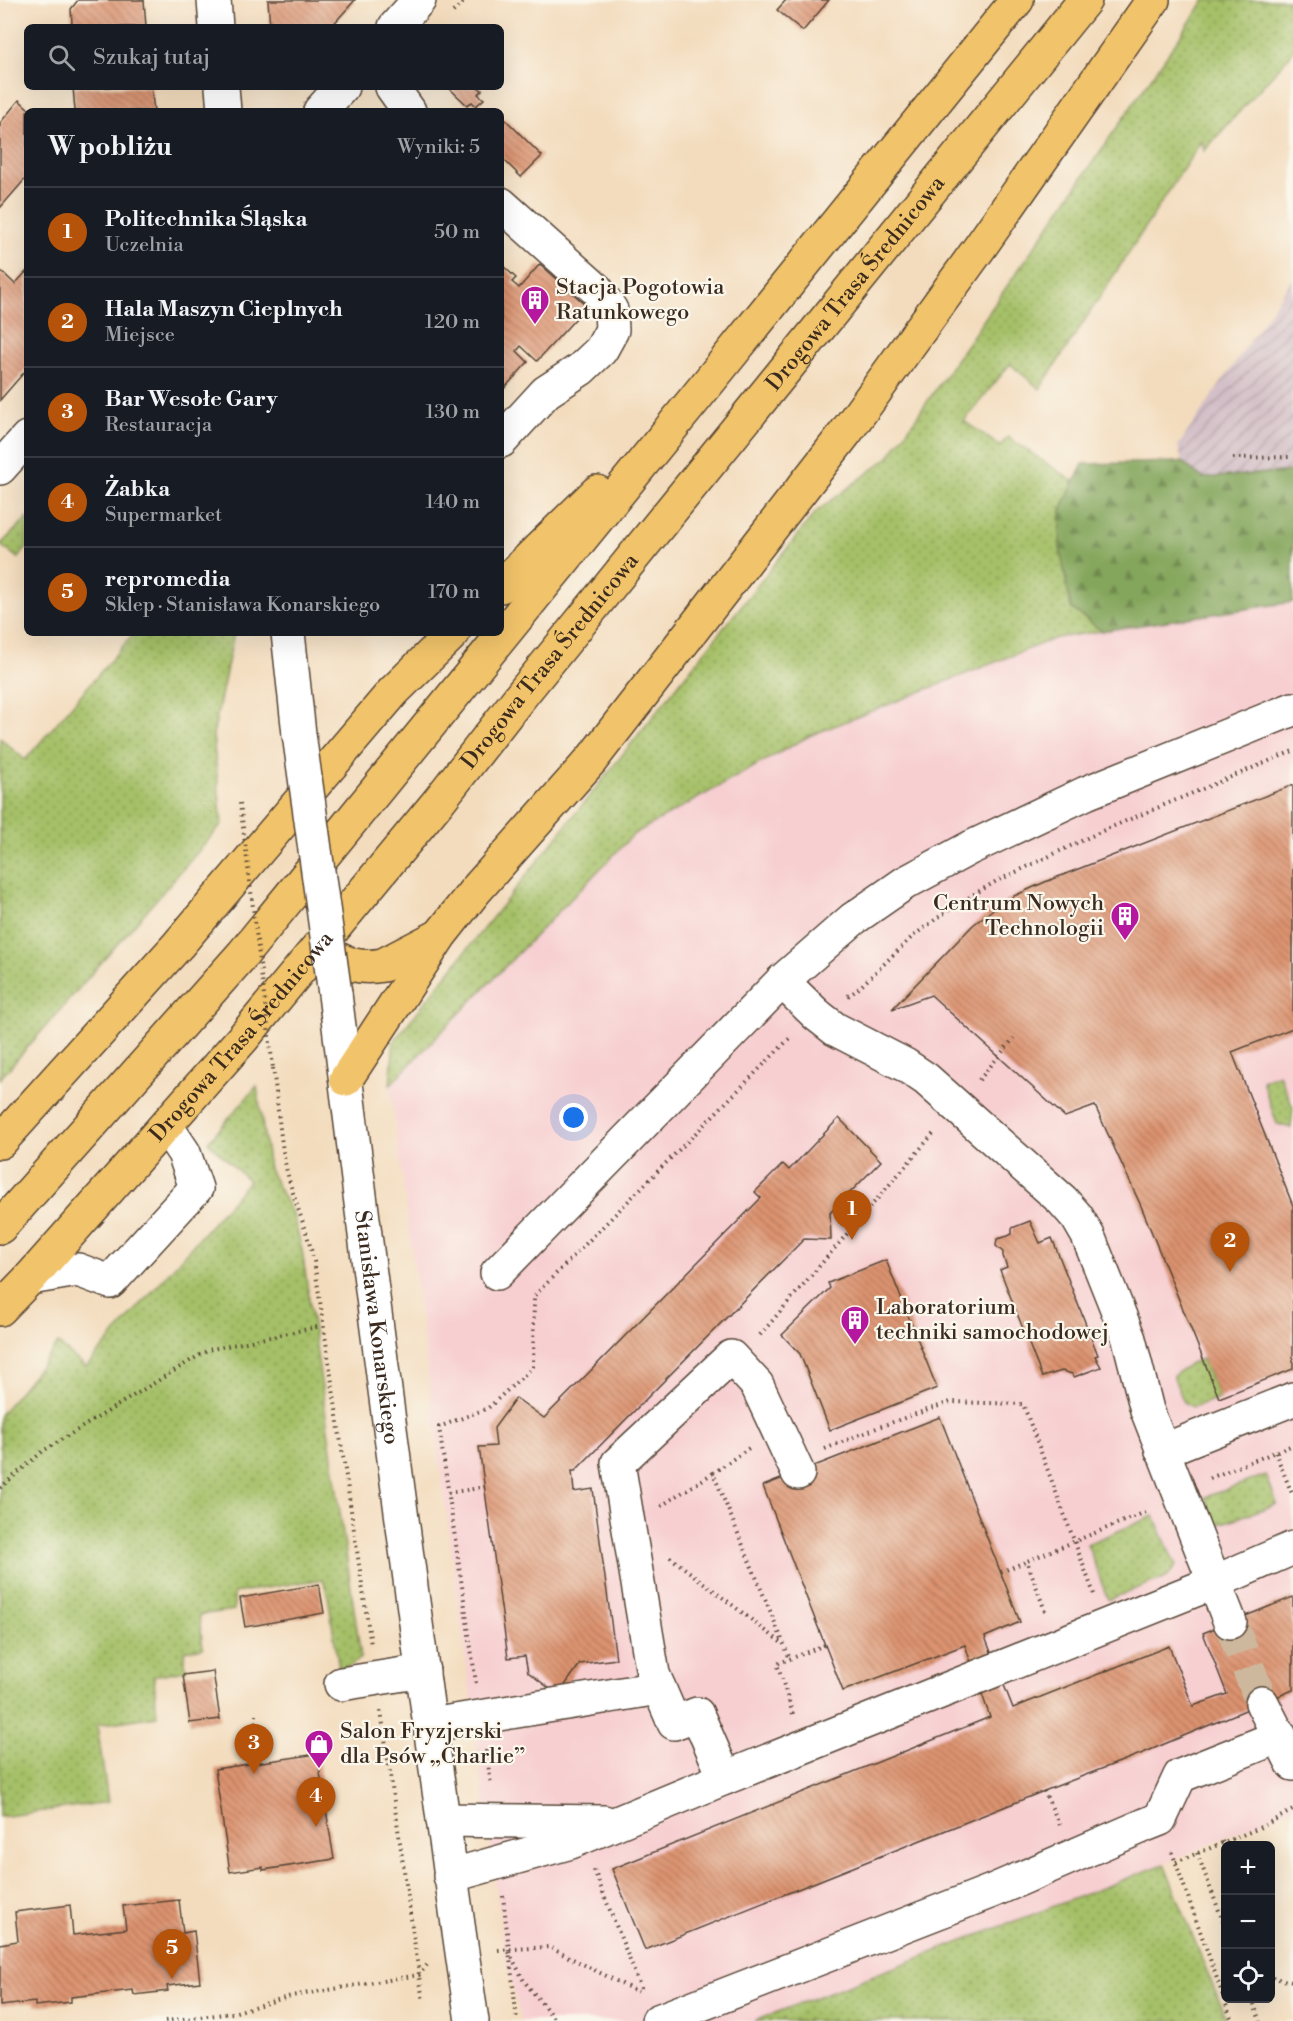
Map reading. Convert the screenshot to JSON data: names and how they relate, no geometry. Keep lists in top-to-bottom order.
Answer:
{
  "streets": {
    "main road": ["Drogowa Trasa Średnicowa"],
    "street": ["Stanisława Konarskiego"]
  },
  "places": {
    "building": ["Stacja Pogotowia Ratunkowego", "Centrum Nowych Technologii", "Laboratorium techniki samochodowej"],
    "shop": ["Salon Fryzjerski dla Psów „Charlie”"]
  },
  "page": {
    "search": "Szukaj tutaj",
    "heading": ["W pobliżu", "Wyniki: 5"],
    "list": [
      {
        "mark": "1",
        "name": "Politechnika Śląska",
        "note": "Uczelnia",
        "value": "50 m"
      },
      {
        "mark": "2",
        "name": "Hala Maszyn Cieplnych",
        "note": "Miejsce",
        "value": "120 m"
      },
      {
        "mark": "3",
        "name": "Bar Wesołe Gary",
        "note": "Restauracja",
        "value": "130 m"
      },
      {
        "mark": "4",
        "name": "Żabka",
        "note": "Supermarket",
        "value": "140 m"
      },
      {
        "mark": "5",
        "name": "repromedia",
        "note": "Sklep · Stanisława Konarskiego",
        "value": "170 m"
      }
    ],
    "pins": [
      "1",
      "2",
      "3",
      "4",
      "5"
    ],
    "map_buttons": ["+", "−"]
  }
}
